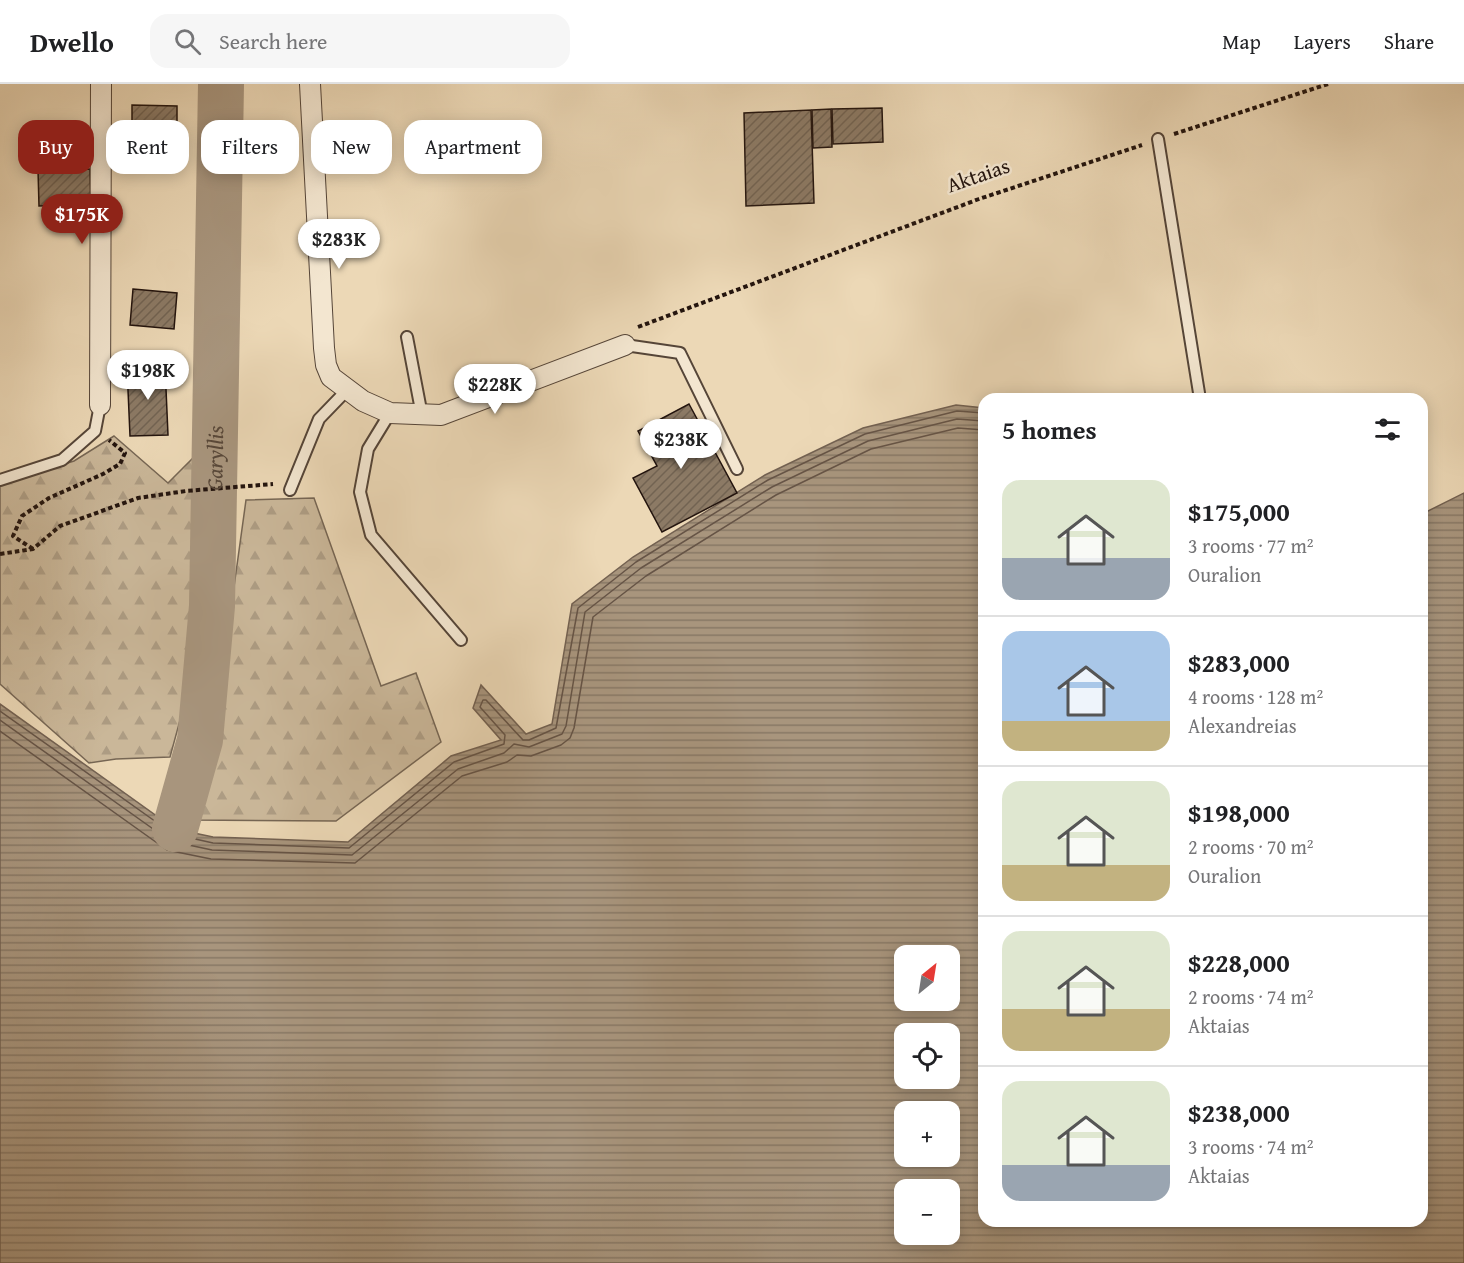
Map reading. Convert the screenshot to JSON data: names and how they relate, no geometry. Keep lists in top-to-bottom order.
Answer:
{
  "streets": {
    "path": ["Aktaias"]
  },
  "water": ["Garyllis"],
  "north": "top right",
  "page": {
    "header": "Dwello",
    "search": "Search here",
    "nav": ["Map", "Layers", "Share"],
    "chip": [
      "Buy",
      "Rent",
      "Filters",
      "New",
      "Apartment"
    ],
    "price": [
      "$175K",
      "$283K",
      "$198K",
      "$228K",
      "$238K"
    ],
    "heading": "5 homes",
    "list": [
      {
        "name": "$175,000",
        "note": "3 rooms · 77 m² · Ouralion"
      },
      {
        "name": "$283,000",
        "note": "4 rooms · 128 m² · Alexandreias"
      },
      {
        "name": "$198,000",
        "note": "2 rooms · 70 m² · Ouralion"
      },
      {
        "name": "$228,000",
        "note": "2 rooms · 74 m² · Aktaias"
      },
      {
        "name": "$238,000",
        "note": "3 rooms · 74 m² · Aktaias"
      }
    ],
    "map_buttons": ["+", "−"]
  }
}
